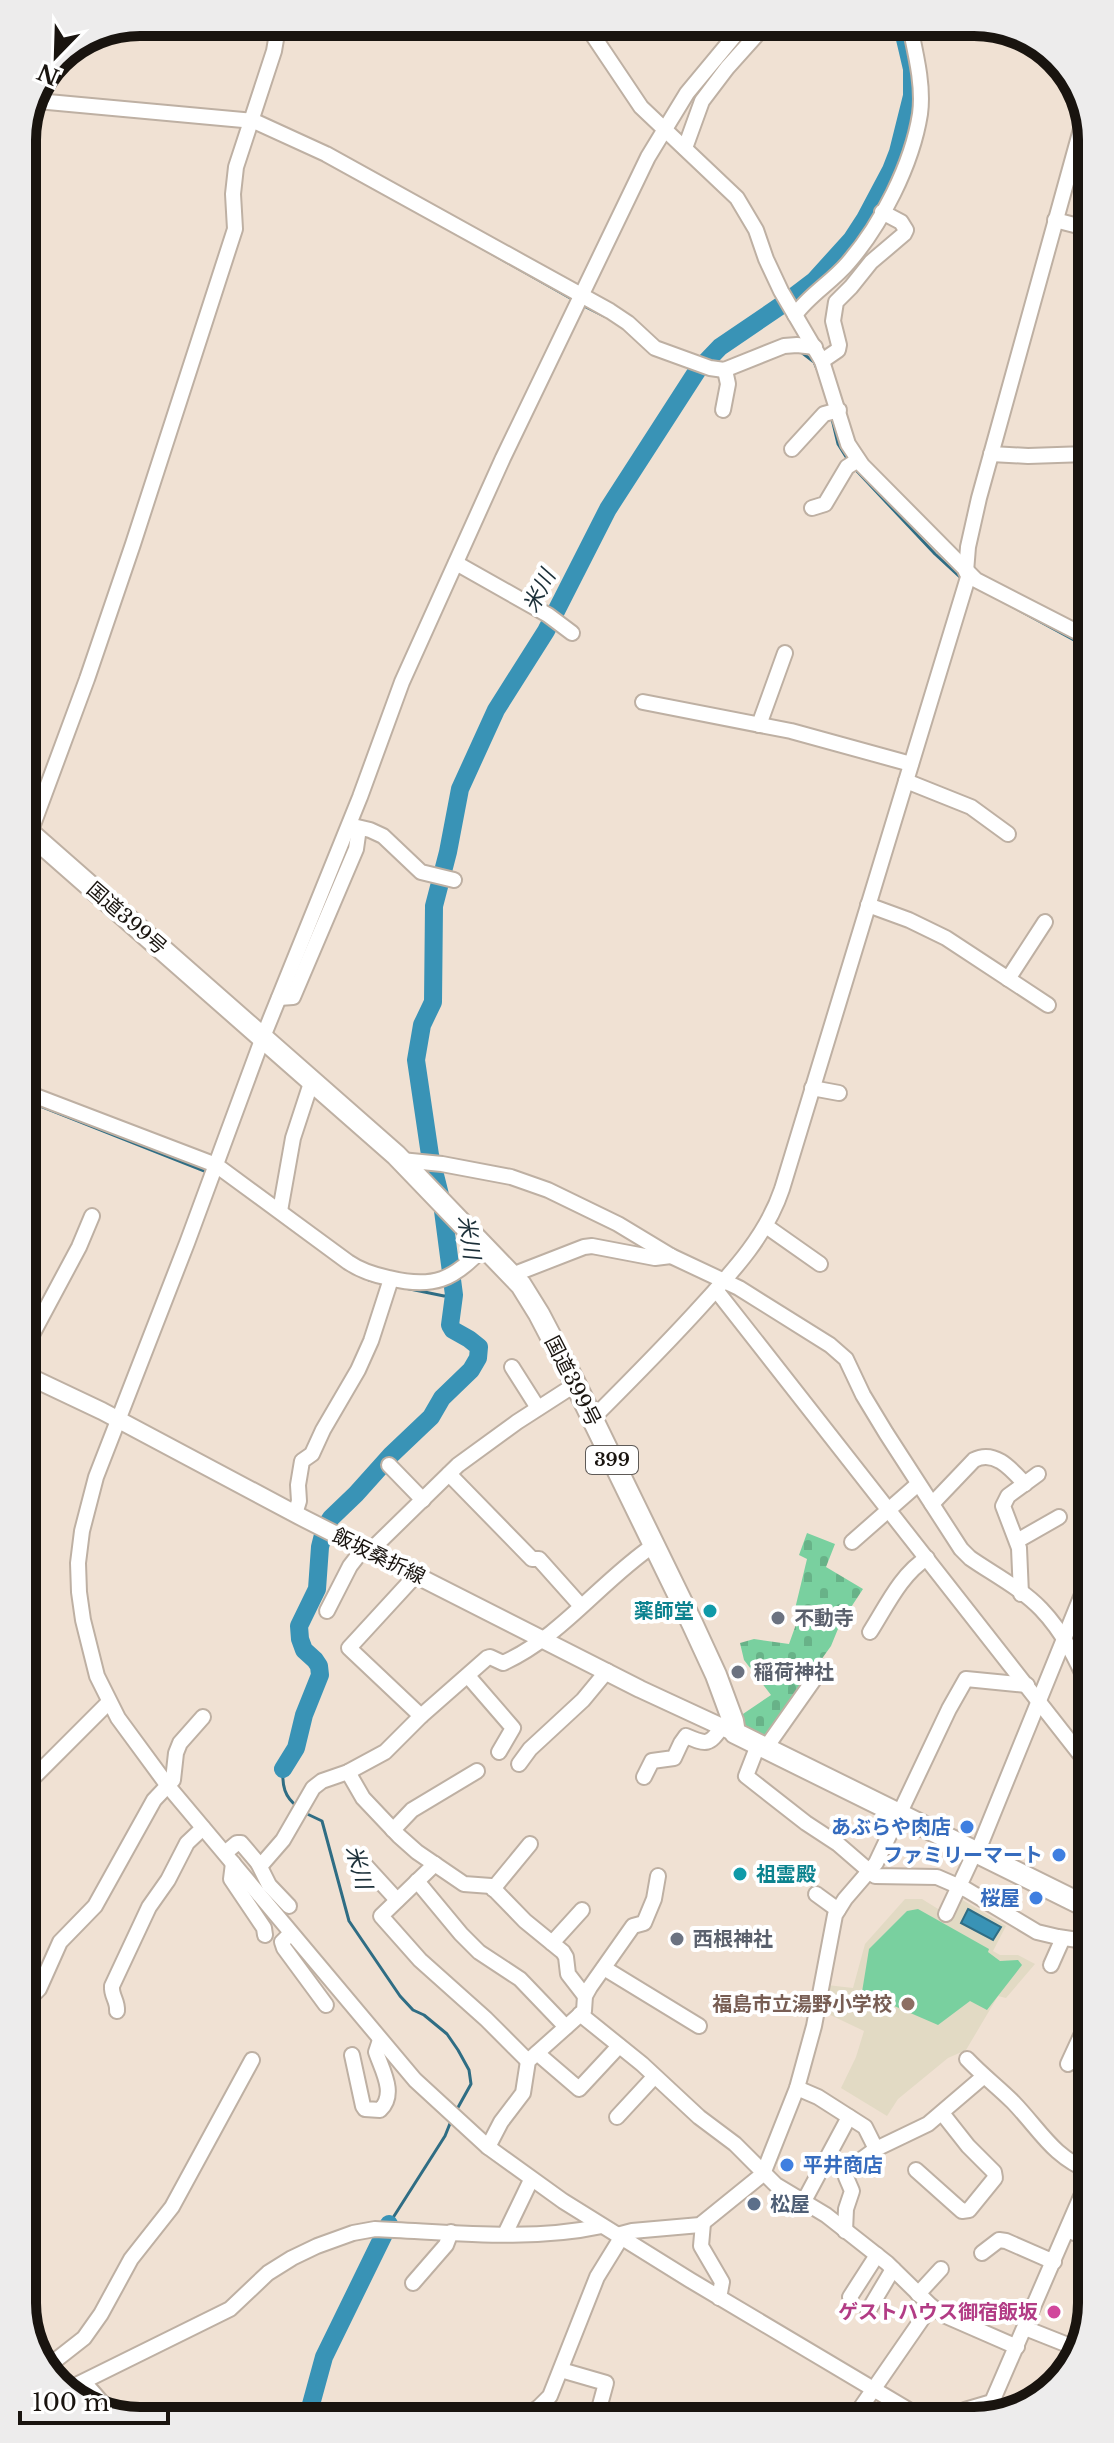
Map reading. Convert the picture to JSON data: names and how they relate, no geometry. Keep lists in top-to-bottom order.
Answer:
{
  "streets": {
    "highway": ["国道399号", "399"],
    "main road": ["飯坂桑折線"]
  },
  "crossings": [
    ["国道399号", "飯坂桑折線"]
  ],
  "water": ["米川"],
  "places": [
    "薬師堂",
    "不動寺",
    "稲荷神社",
    "あぶらや肉店",
    "ファミリーマート",
    "祖霊殿",
    "桜屋",
    "西根神社",
    "福島市立湯野小学校",
    "平井商店",
    "松屋",
    "ゲストハウス御宿飯坂"
  ],
  "scale_bar": "100 m",
  "north": "bottom left"
}
